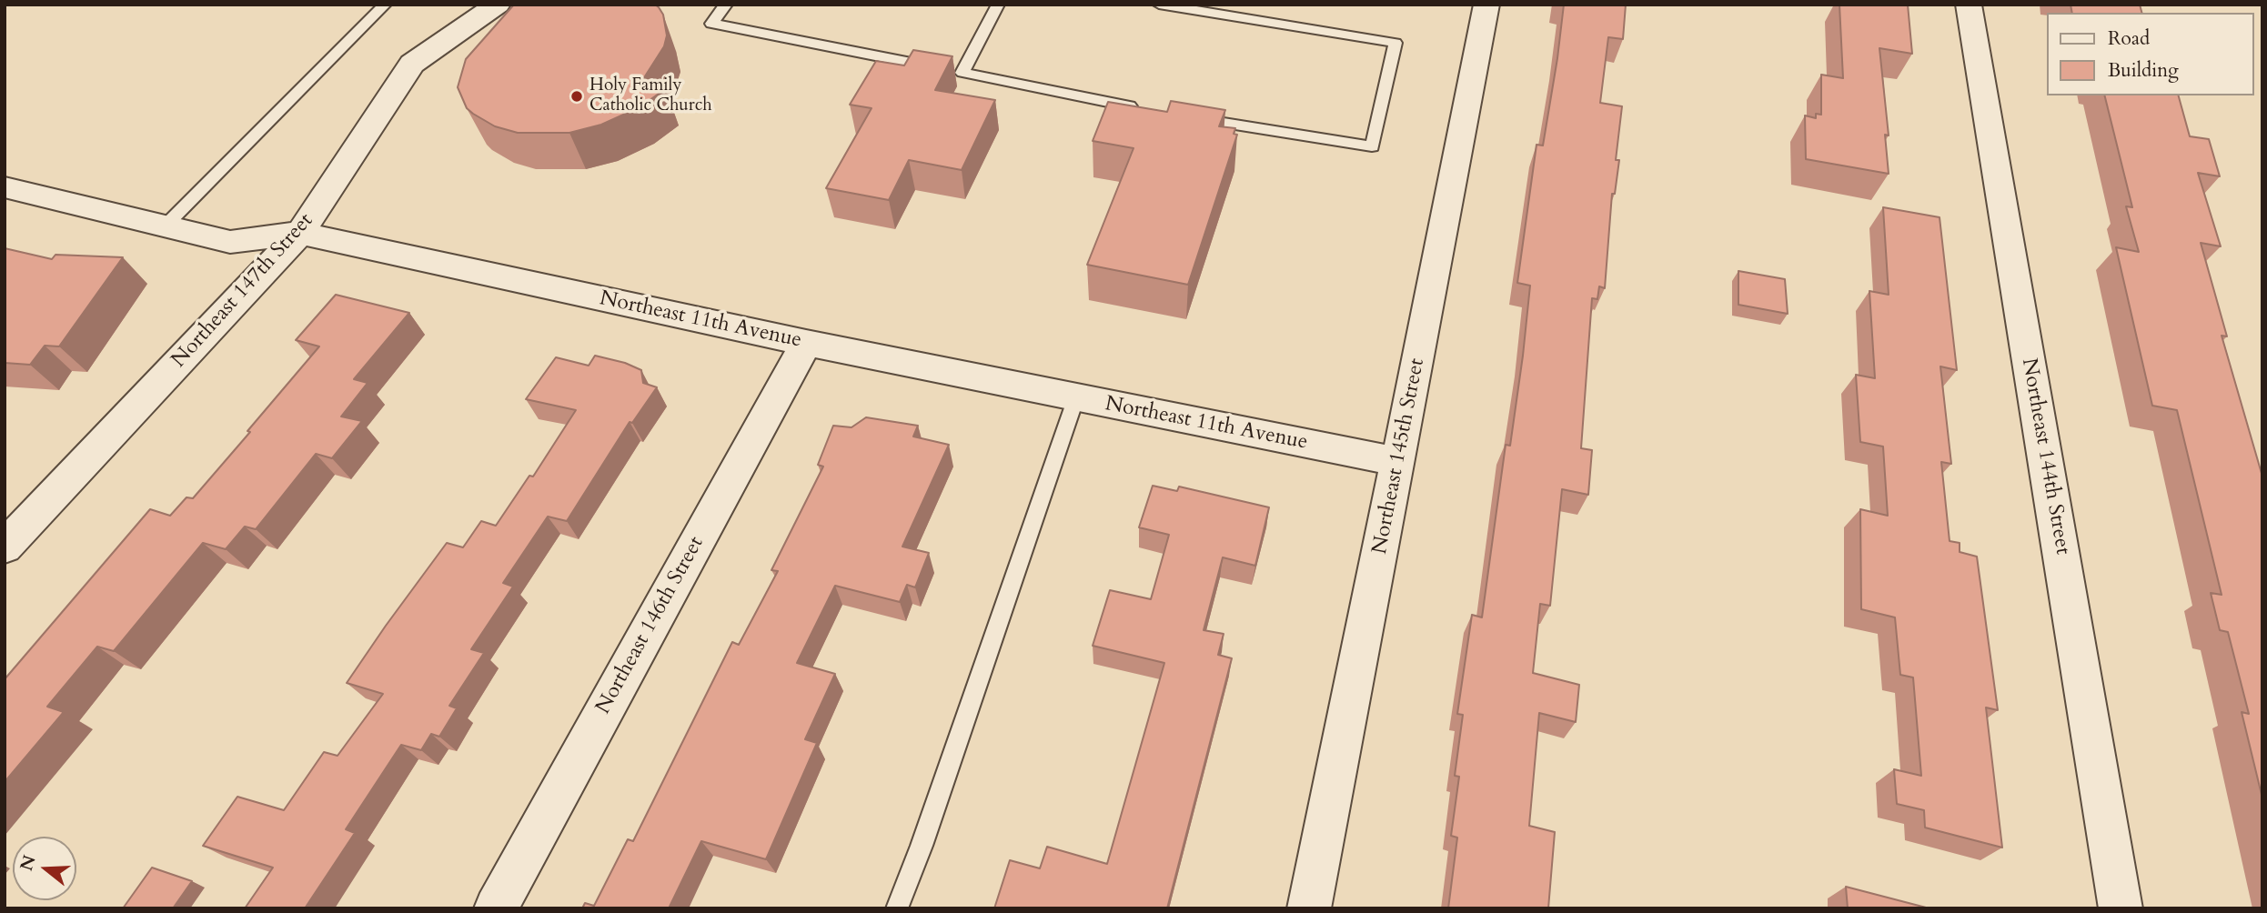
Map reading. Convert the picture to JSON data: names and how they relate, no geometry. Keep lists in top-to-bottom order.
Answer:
{
  "streets": {
    "street": [
      "Northeast 147th Street",
      "Northeast 11th Avenue",
      "Northeast 145th Street",
      "Northeast 144th Street",
      "Northeast 146th Street"
    ]
  },
  "crossings": [
    ["Northeast 147th Street", "Northeast 11th Avenue"],
    ["Northeast 11th Avenue", "Northeast 145th Street"],
    ["Northeast 11th Avenue", "Northeast 146th Street"]
  ],
  "places": ["Holy Family Catholic Church"],
  "legend": ["Road", "Building"],
  "north": "left"
}
